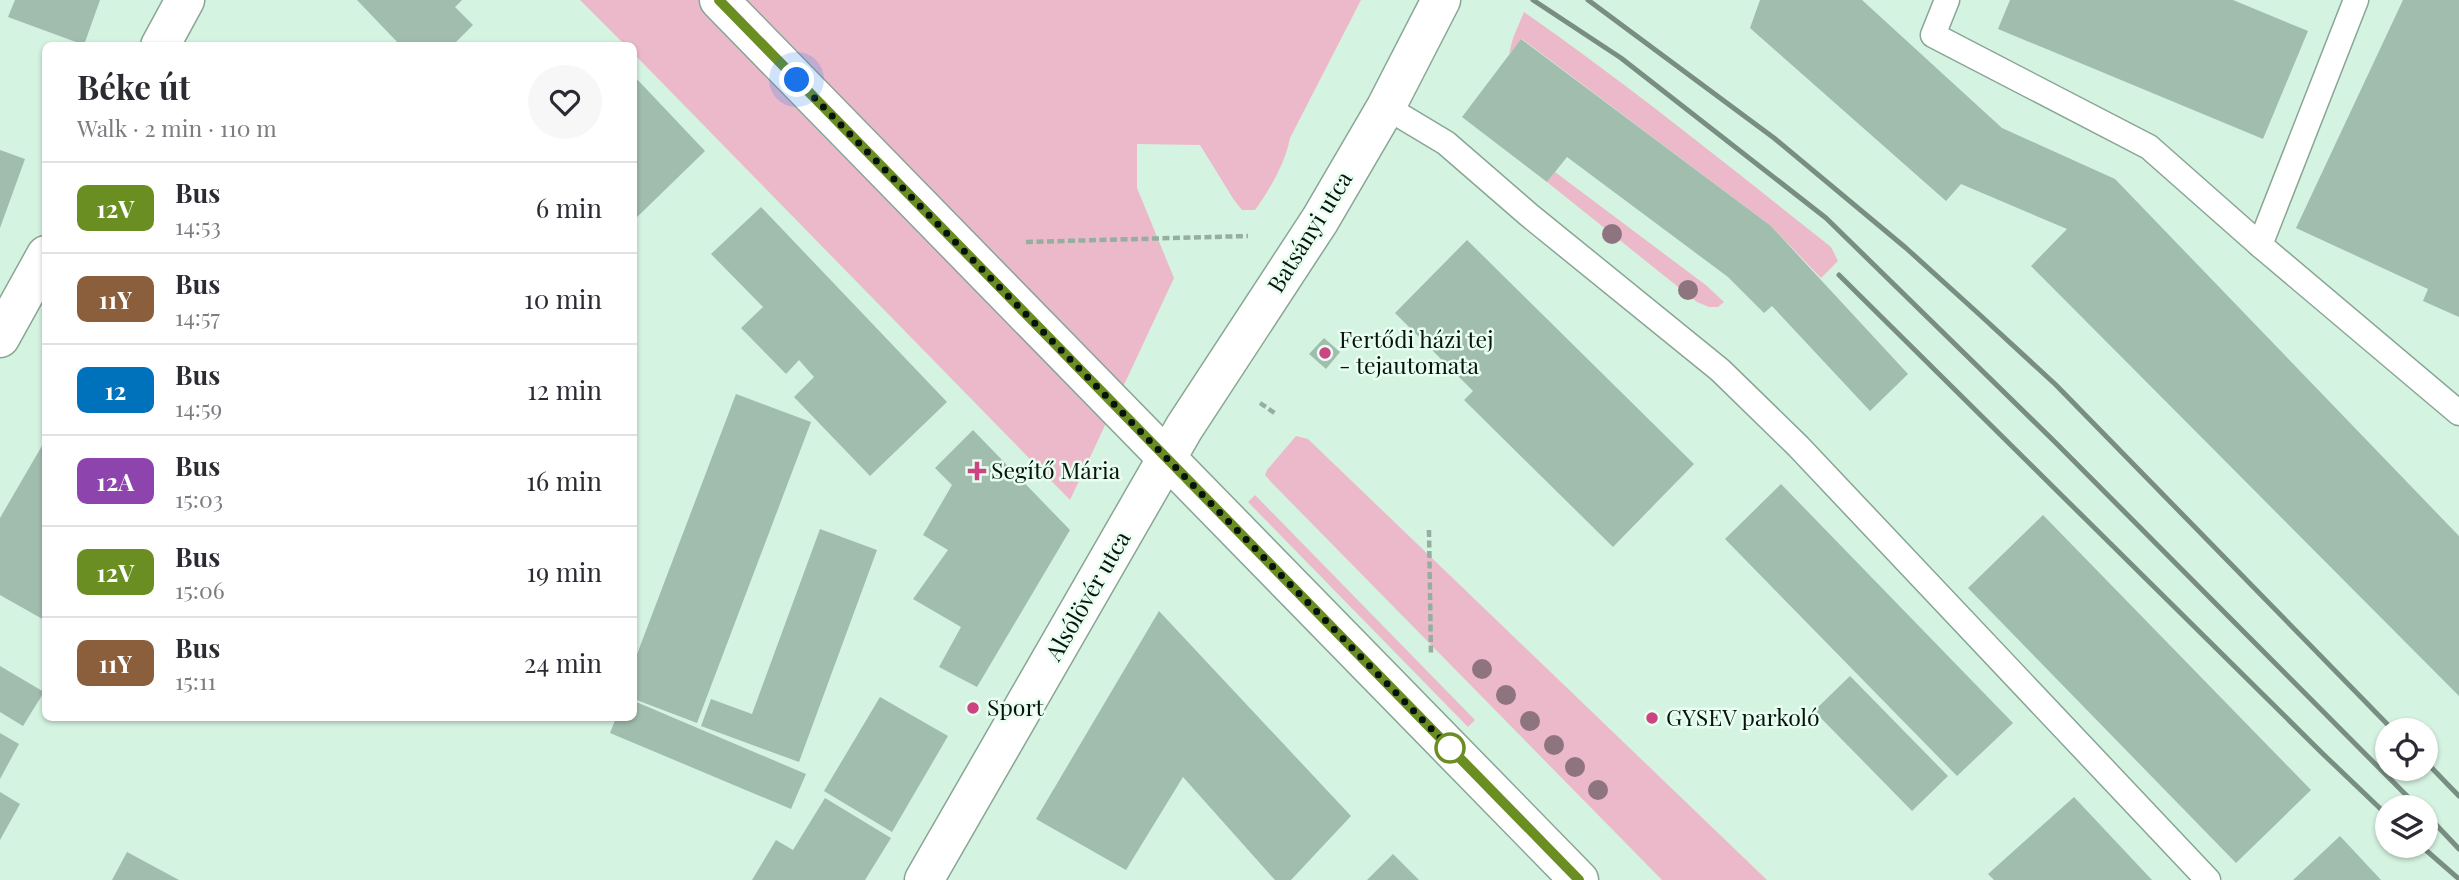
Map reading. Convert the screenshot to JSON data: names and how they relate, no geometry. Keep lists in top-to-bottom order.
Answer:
{
  "streets": {
    "street": ["Batsányi utca", "Alsólövér utca"]
  },
  "crossings": [
    ["Batsányi utca", "Alsólövér utca"]
  ],
  "places": {
    "other": ["Fertődi házi tej - tejautomata", "Sport", "GYSEV parkoló"],
    "health": ["Segítő Mária"]
  },
  "lines": ["bus line 12V"],
  "page": {
    "heading": ["Béke út", "Walk · 2 min · 110 m"],
    "list": [
      {
        "mark": "12V",
        "name": "Bus",
        "note": "14:53",
        "value": "6 min"
      },
      {
        "mark": "11Y",
        "name": "Bus",
        "note": "14:57",
        "value": "10 min"
      },
      {
        "mark": "12",
        "name": "Bus",
        "note": "14:59",
        "value": "12 min"
      },
      {
        "mark": "12A",
        "name": "Bus",
        "note": "15:03",
        "value": "16 min"
      },
      {
        "mark": "12V",
        "name": "Bus",
        "note": "15:06",
        "value": "19 min"
      },
      {
        "mark": "11Y",
        "name": "Bus",
        "note": "15:11",
        "value": "24 min"
      }
    ]
  }
}
